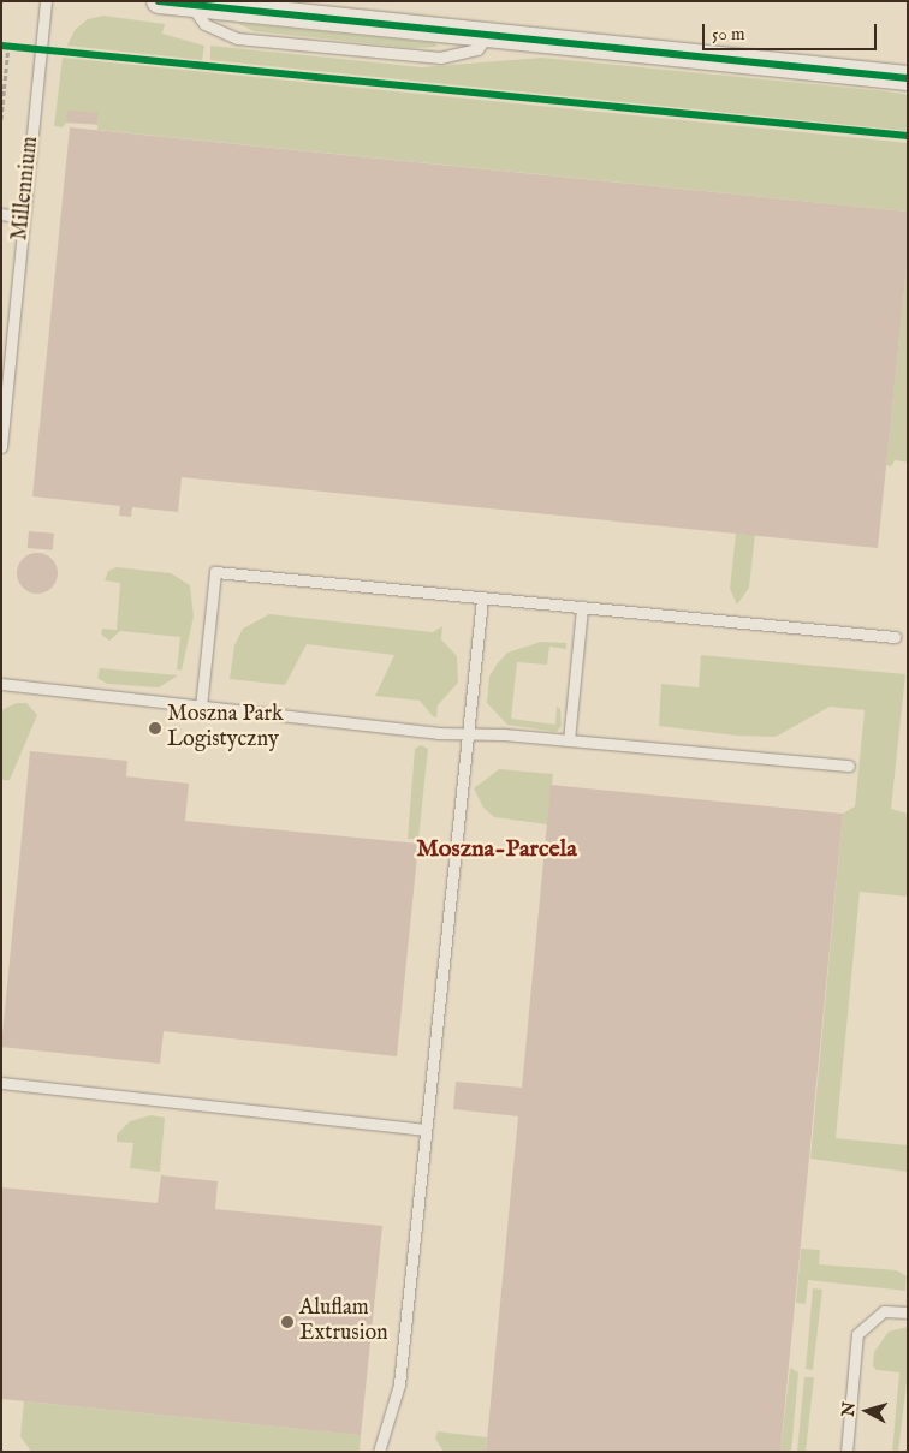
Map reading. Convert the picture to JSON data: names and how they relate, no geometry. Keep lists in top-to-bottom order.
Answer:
{
  "streets": {
    "lane": ["Millennium"]
  },
  "districts": ["Moszna-Parcela"],
  "places": ["Moszna Park Logistyczny", "Aluflam Extrusion"],
  "scale_bar": "50 m",
  "north": "left"
}
